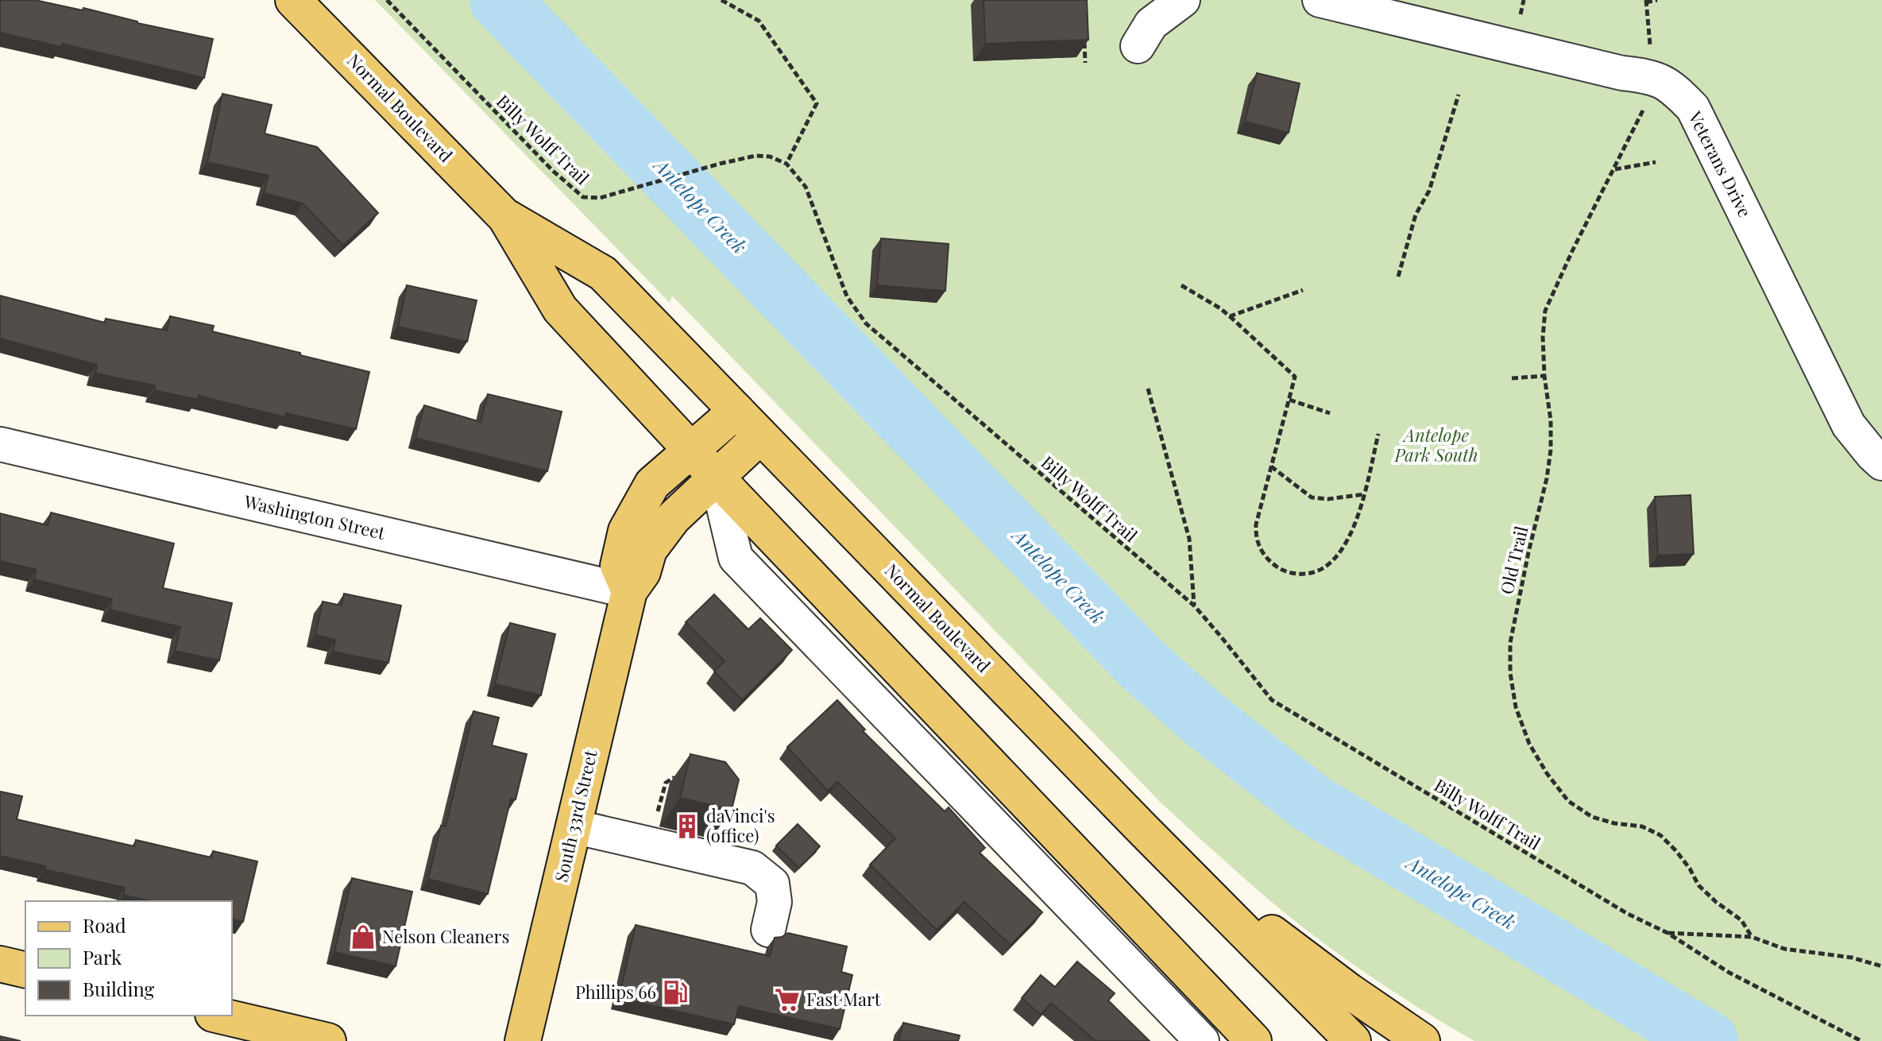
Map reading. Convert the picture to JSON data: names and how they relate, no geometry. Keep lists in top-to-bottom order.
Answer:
{
  "streets": {
    "main road": ["Normal Boulevard", "South 33rd Street"],
    "street": ["Veterans Drive", "Washington Street"],
    "path": ["Billy Wolff Trail", "Old Trail"]
  },
  "crossings": [
    ["Normal Boulevard", "South 33rd Street"],
    ["Washington Street", "South 33rd Street"]
  ],
  "water": ["Antelope Creek"],
  "parks": ["Antelope Park South"],
  "places": {
    "building": ["daVinci's (office)"],
    "shop": ["Nelson Cleaners"],
    "fuel station": ["Phillips 66"],
    "supermarket": ["Fast Mart"]
  },
  "legend": ["Road", "Park", "Building"]
}
